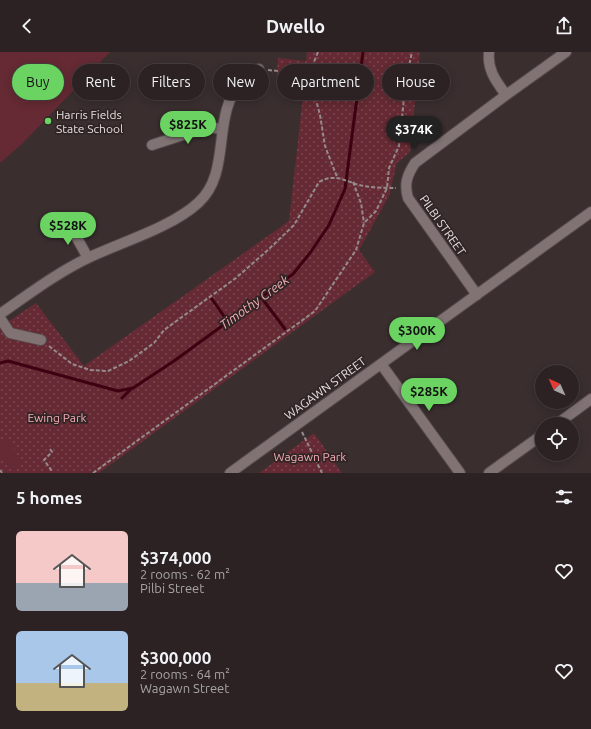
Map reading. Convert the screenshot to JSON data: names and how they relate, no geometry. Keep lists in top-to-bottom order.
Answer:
{
  "streets": {
    "street": ["PILBI STREET", "WAGAWN STREET"]
  },
  "crossings": [
    ["PILBI STREET", "WAGAWN STREET"]
  ],
  "water": ["Timothy Creek"],
  "parks": ["Ewing Park", "Wagawn Park"],
  "places": ["Harris Fields State School"],
  "north": "top left",
  "page": {
    "header": "Dwello",
    "chip": [
      "Buy",
      "Rent",
      "Filters",
      "New",
      "Apartment",
      "House"
    ],
    "price": [
      "$825K",
      "$374K",
      "$528K",
      "$300K",
      "$285K"
    ],
    "heading": "5 homes",
    "list": [
      {
        "name": "$374,000",
        "note": "2 rooms · 62 m² · Pilbi Street"
      },
      {
        "name": "$300,000",
        "note": "2 rooms · 64 m² · Wagawn Street"
      }
    ]
  }
}
